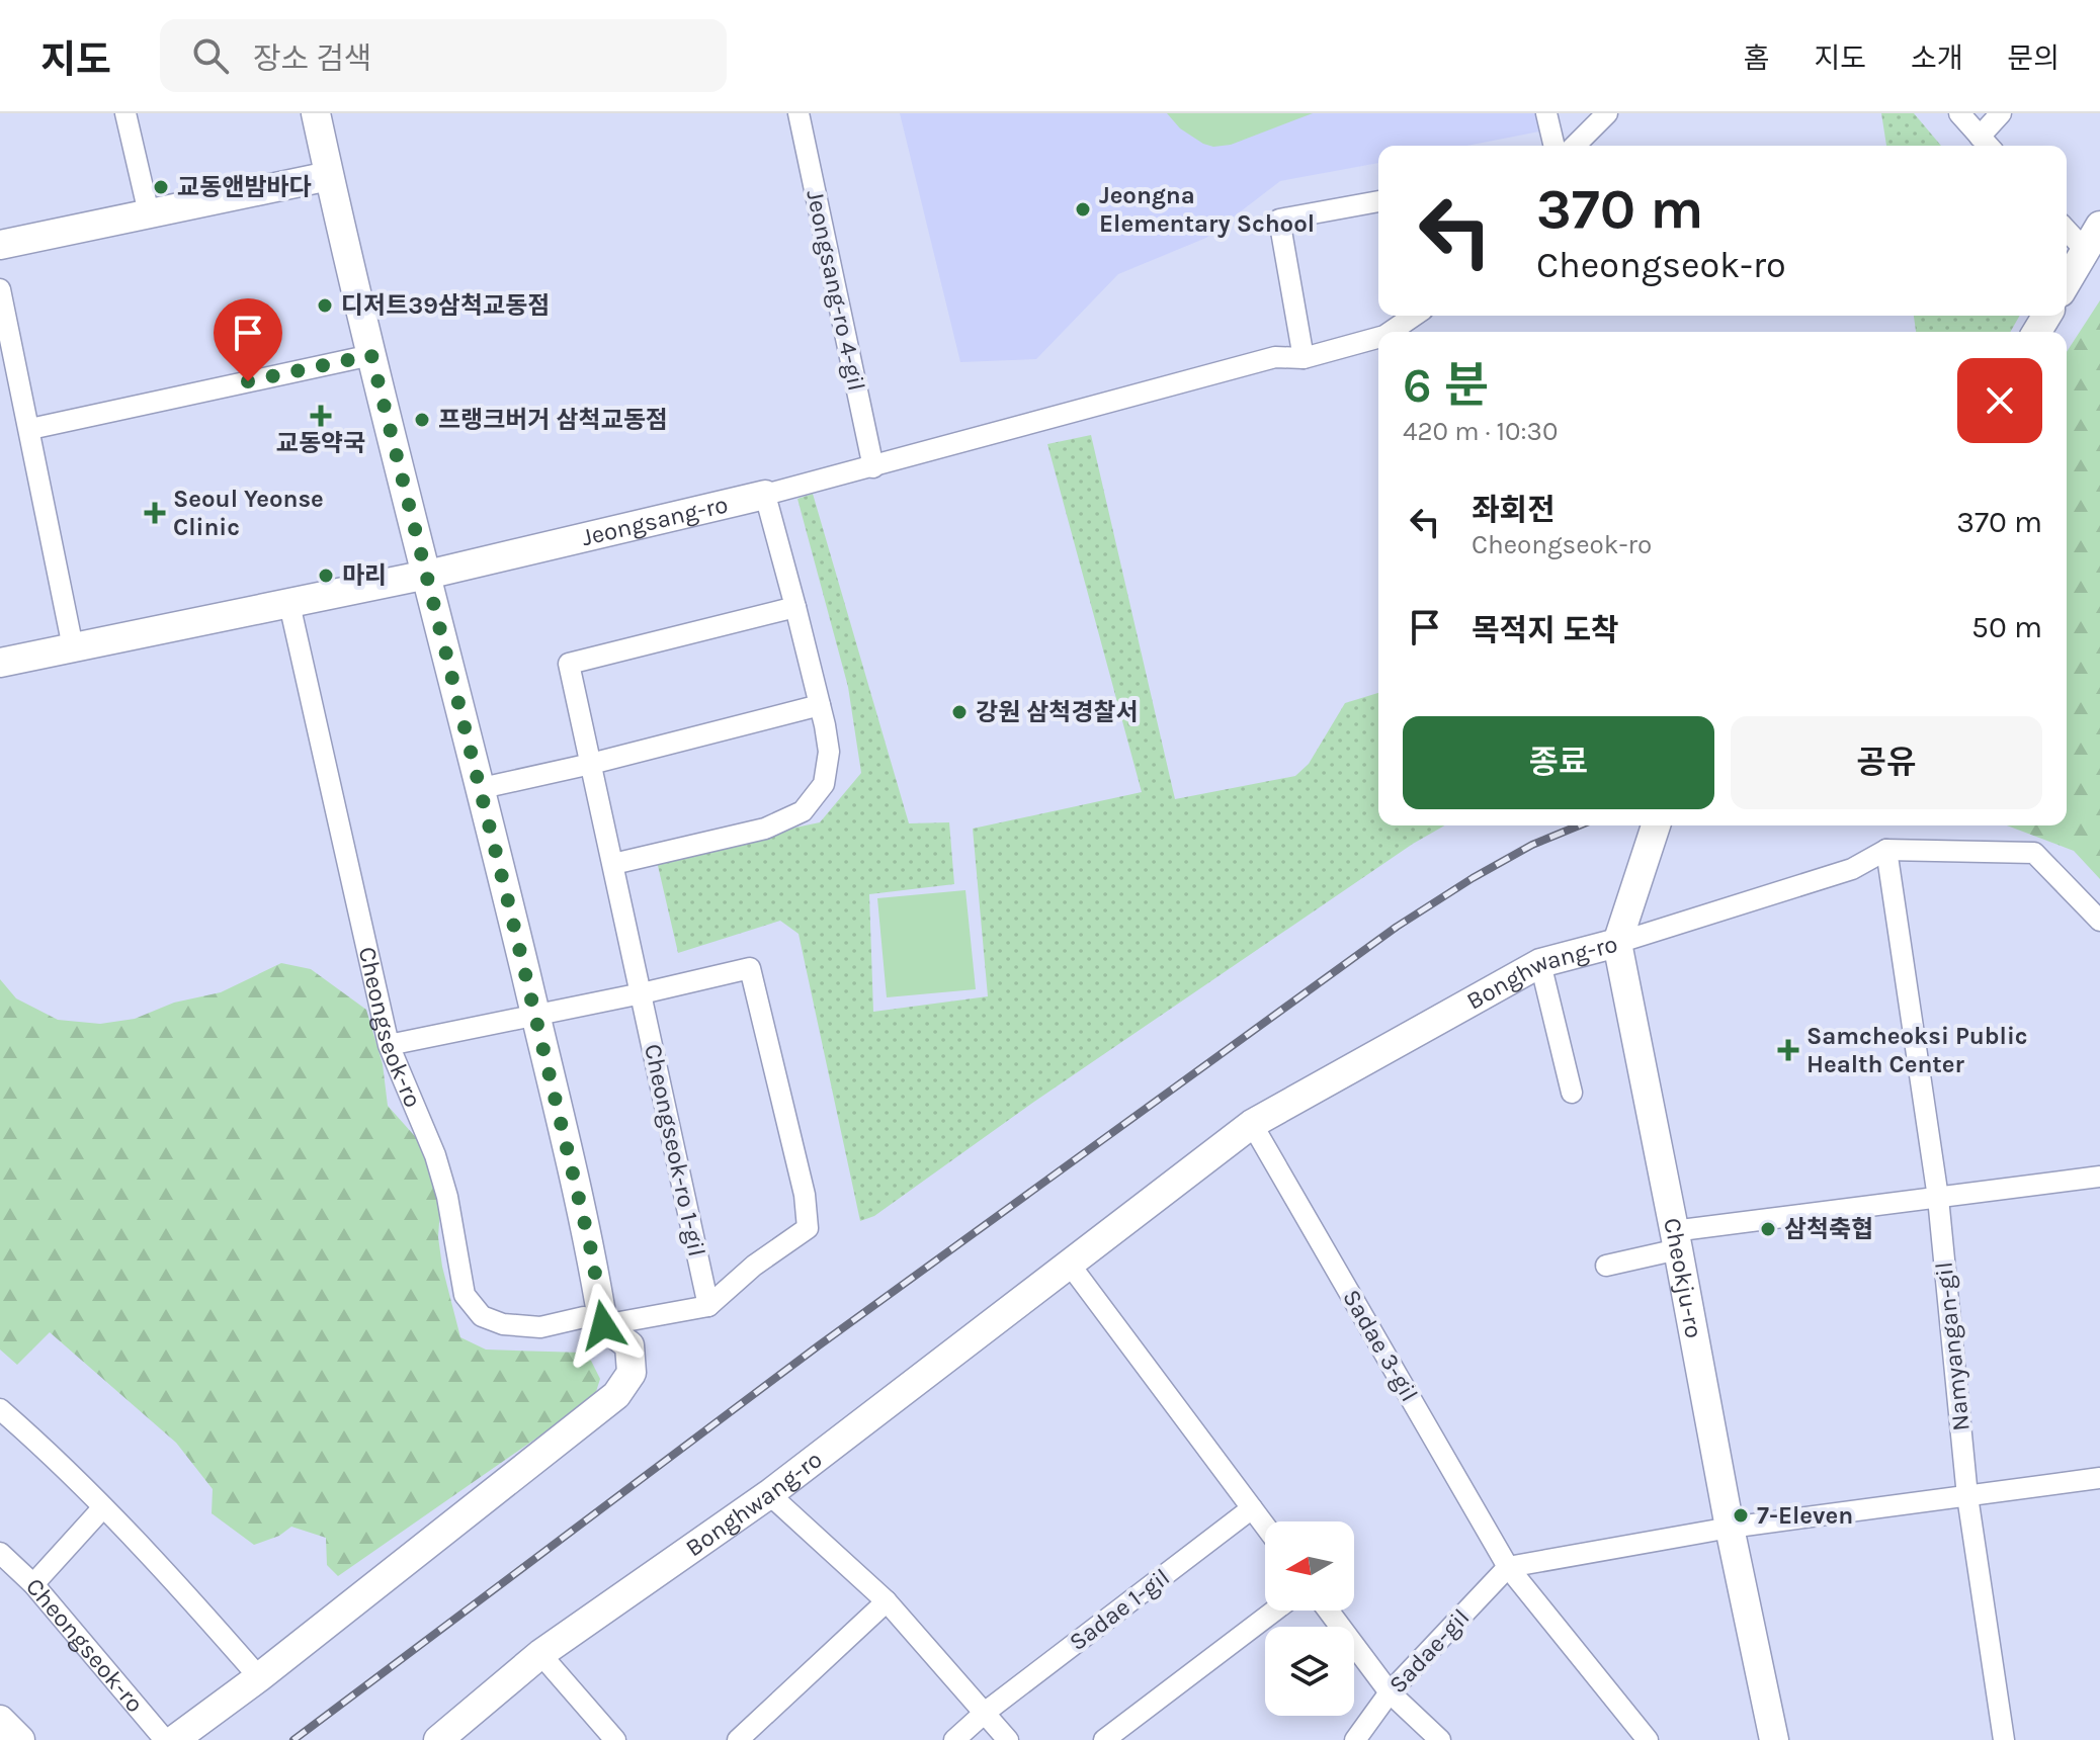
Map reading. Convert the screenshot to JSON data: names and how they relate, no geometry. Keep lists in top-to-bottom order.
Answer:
{
  "streets": {
    "street": [
      "Jeongsang-ro 4-gil",
      "Jeongsang-ro",
      "Bonghwang-ro",
      "Cheongseok-ro",
      "Cheongseok-ro 1-gil",
      "Cheokju-ro",
      "Sadae 3-gil",
      "Namyangan-gil",
      "Sadae 1-gil",
      "Sadae-gil"
    ]
  },
  "crossings": [
    ["Jeongsang-ro 4-gil", "Jeongsang-ro"],
    ["Jeongsang-ro", "Cheongseok-ro"],
    ["Bonghwang-ro", "Cheokju-ro"],
    ["Bonghwang-ro", "Sadae 3-gil"],
    ["Bonghwang-ro", "Namyangan-gil"],
    ["Cheongseok-ro", "Cheongseok-ro 1-gil"],
    ["Sadae 3-gil", "Sadae-gil"]
  ],
  "places": {
    "other": [
      "교동앤밤바다",
      "Jeongna Elementary School",
      "디저트39삼척교동점",
      "프랭크버거 삼척교동점",
      "마리",
      "강원 삼척경찰서",
      "삼척축협",
      "7-Eleven"
    ],
    "health": ["교동약국", "Seoul Yeonse Clinic", "Samcheoksi Public Health Center"]
  },
  "north": "left",
  "page": {
    "header": "지도",
    "search": "장소 검색",
    "nav": [
      "홈",
      "지도",
      "소개",
      "문의"
    ],
    "turn": ["370 m", "Cheongseok-ro"],
    "heading": ["6 분", "420 m · 10:30"],
    "list": [
      {
        "name": "좌회전",
        "note": "Cheongseok-ro",
        "value": "370 m"
      },
      {
        "name": "목적지 도착",
        "value": "50 m"
      }
    ],
    "buttons": ["종료", "공유"]
  }
}
